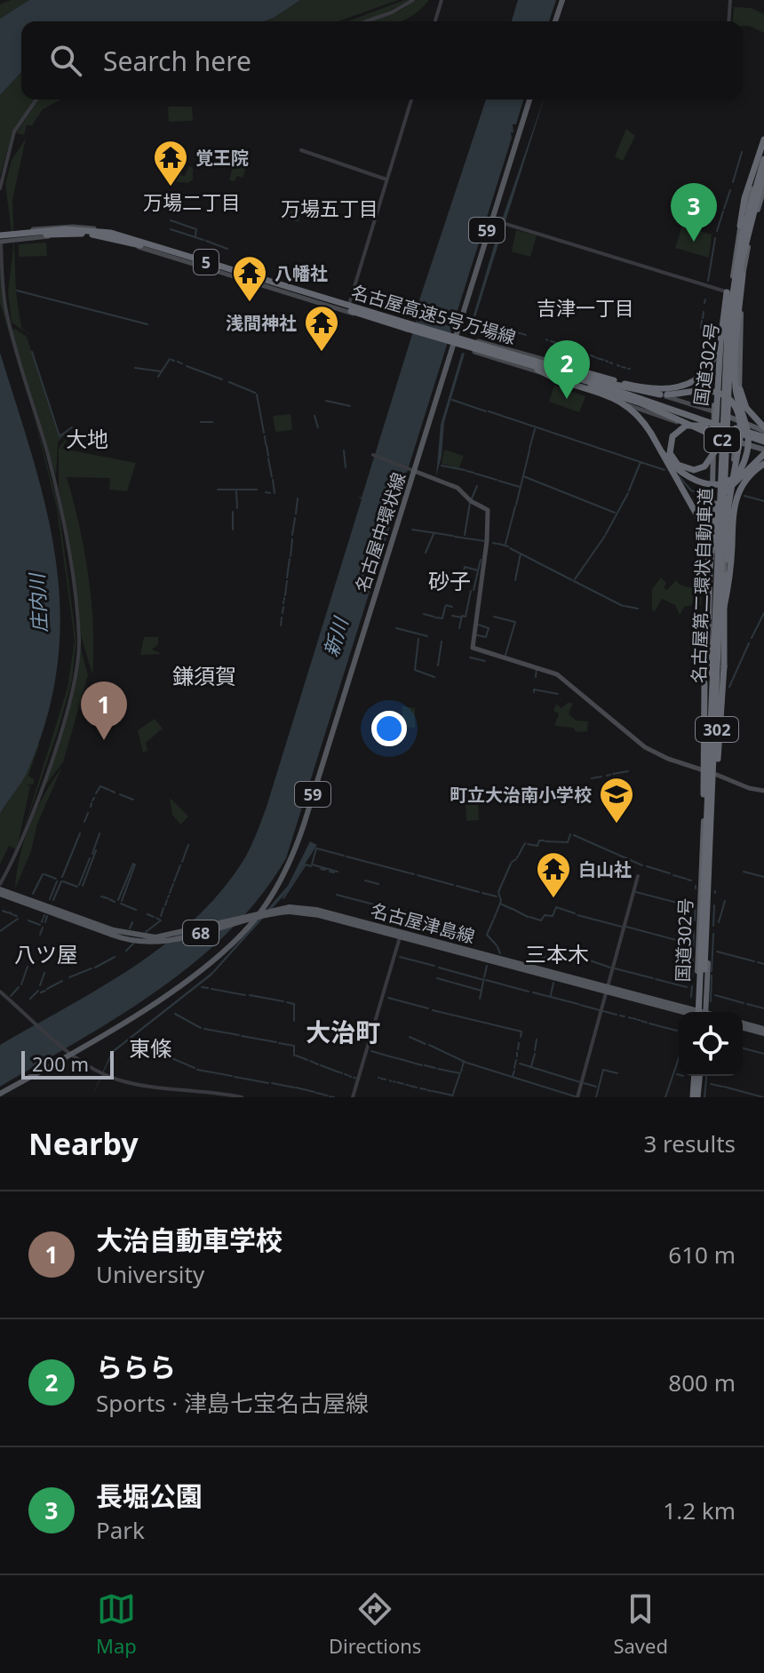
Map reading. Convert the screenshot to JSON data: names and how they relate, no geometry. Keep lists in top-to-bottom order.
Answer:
{
  "streets": {
    "highway": [
      "5",
      "名古屋高速5号万場線",
      "国道302号",
      "C2",
      "名古屋第二環状自動車道",
      "302"
    ],
    "main road": [
      "59",
      "名古屋中環状線",
      "名古屋津島線",
      "68"
    ]
  },
  "crossings": [
    ["C2", "名古屋第二環状自動車道"]
  ],
  "districts": [
    "万場二丁目",
    "万場五丁目",
    "吉津一丁目",
    "大地",
    "砂子",
    "鎌須賀",
    "八ツ屋",
    "三本木",
    "大治町",
    "東條"
  ],
  "water": ["庄内川", "新川"],
  "places": {
    "temple": [
      "覚王院",
      "八幡社",
      "浅間神社",
      "白山社"
    ],
    "school or university": ["町立大治南小学校"]
  },
  "scale_bar": "200 m",
  "page": {
    "search": "Search here",
    "pins": ["3", "2", "1"],
    "scale": "200 m",
    "heading": ["Nearby", "3 results"],
    "list": [
      {
        "mark": "1",
        "name": "大治自動車学校",
        "note": "University",
        "value": "610 m"
      },
      {
        "mark": "2",
        "name": "ららら",
        "note": "Sports · 津島七宝名古屋線",
        "value": "800 m"
      },
      {
        "mark": "3",
        "name": "長堀公園",
        "note": "Park",
        "value": "1.2 km"
      }
    ],
    "nav": ["Map", "Directions", "Saved"]
  }
}
